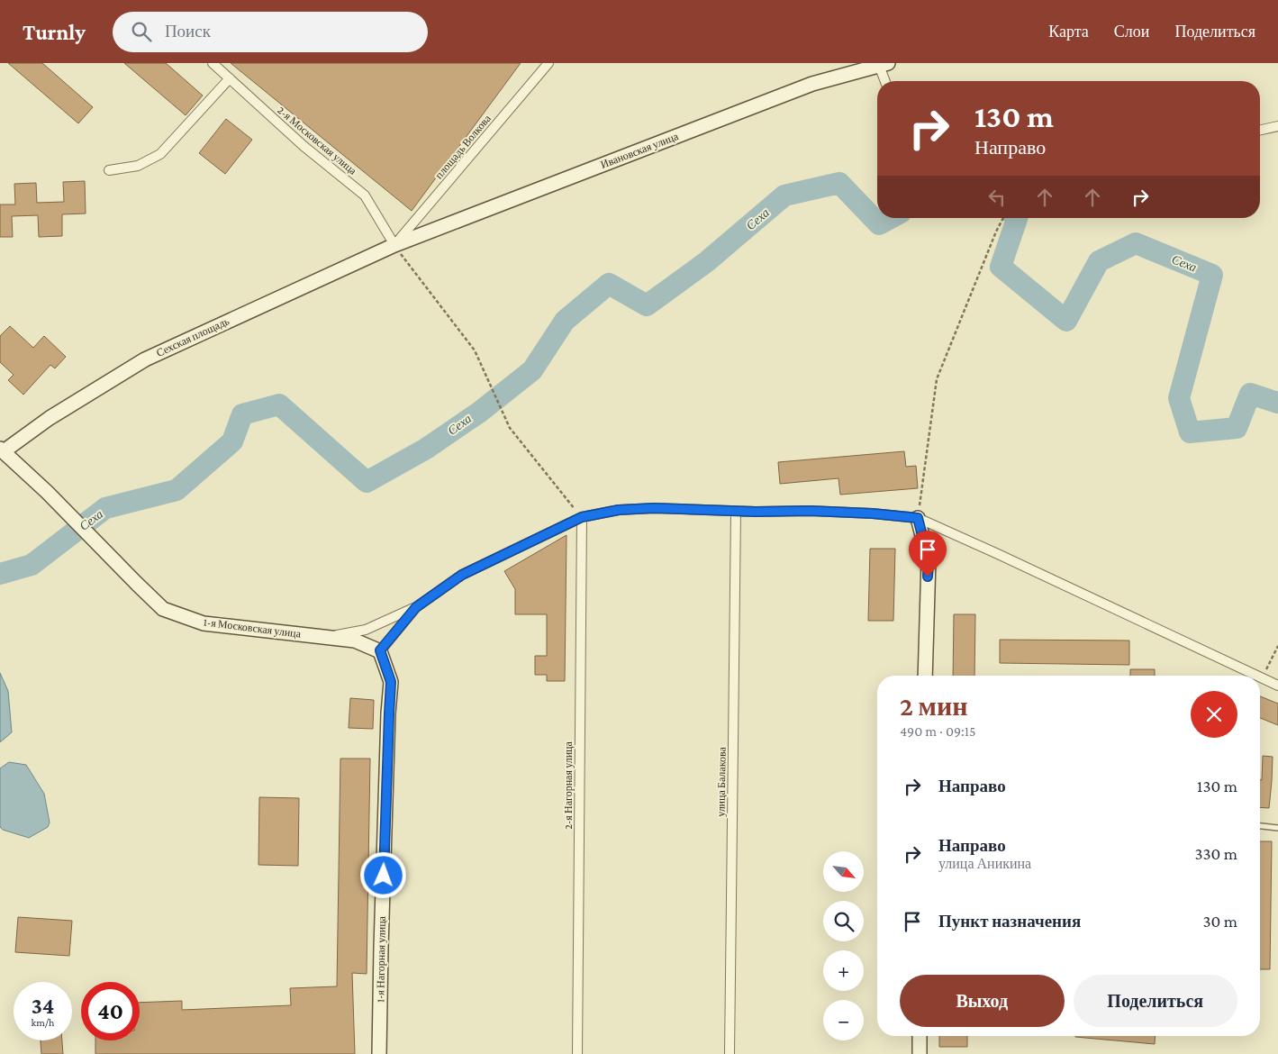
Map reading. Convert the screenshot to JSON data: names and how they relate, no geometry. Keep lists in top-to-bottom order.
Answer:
{
  "streets": {
    "street": [
      "2-я Московская улица",
      "площадь Волкова",
      "Ивановская улица",
      "Сехская площадь",
      "1-я Московская улица",
      "улица Балакова",
      "2-я Нагорная улица",
      "1-я Нагорная улица"
    ]
  },
  "crossings": [
    ["2-я Московская улица", "площадь Волкова"],
    ["2-я Московская улица", "Ивановская улица"],
    ["2-я Московская улица", "Сехская площадь"],
    ["площадь Волкова", "Ивановская улица"],
    ["площадь Волкова", "Сехская площадь"],
    ["Ивановская улица", "Сехская площадь"],
    ["Сехская площадь", "1-я Московская улица"],
    ["1-я Московская улица", "1-я Нагорная улица"]
  ],
  "water": ["Сеха"],
  "north": "bottom right",
  "page": {
    "header": "Turnly",
    "search": "Поиск",
    "nav": ["Карта", "Слои", "Поделиться"],
    "turn": ["130 m", "Направо"],
    "heading": ["2 мин", "490 m · 09:15"],
    "list": [
      {
        "name": "Направо",
        "value": "130 m"
      },
      {
        "name": "Направо",
        "note": "улица Аникина",
        "value": "330 m"
      },
      {
        "name": "Пункт назначения",
        "value": "30 m"
      }
    ],
    "map_buttons": ["+", "−"],
    "buttons": ["Выход", "Поделиться"],
    "speed": "34 km/h",
    "limit": "40"
  }
}
